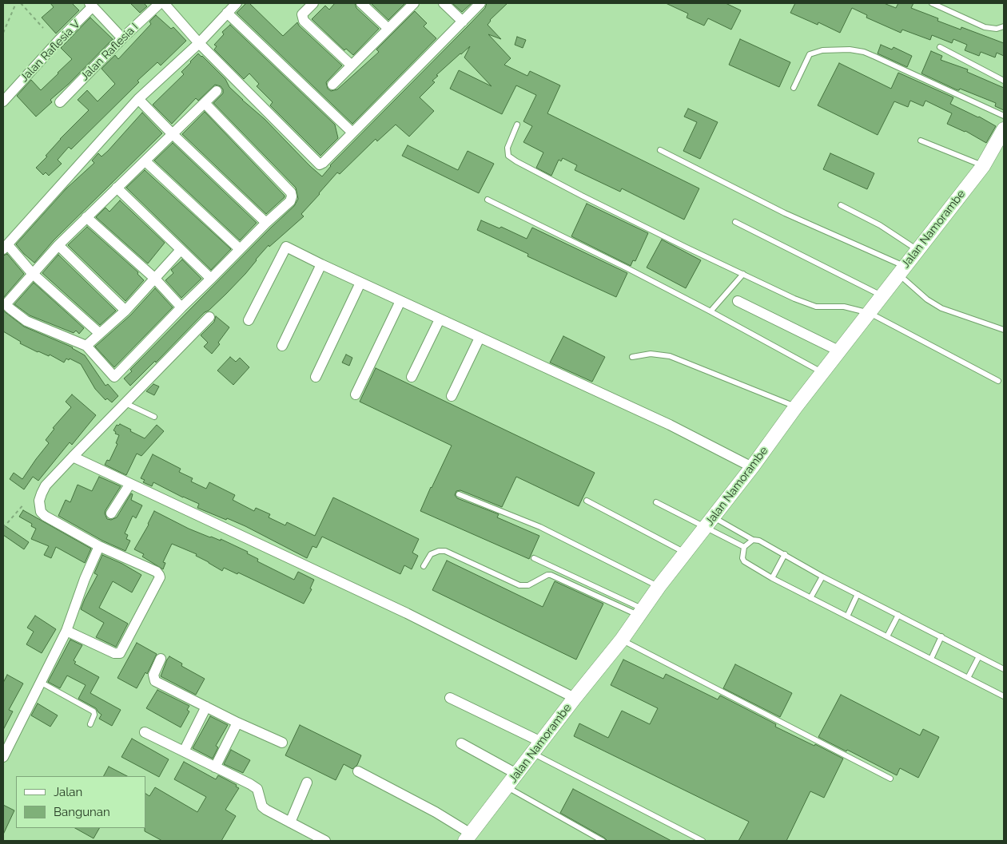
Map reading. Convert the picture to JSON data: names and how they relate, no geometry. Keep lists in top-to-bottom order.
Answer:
{
  "streets": {
    "main road": ["Jalan Namorambe"],
    "street": ["Jalan Raflesia V", "Jalan Raflesia I"]
  },
  "legend": ["Jalan", "Bangunan"]
}
